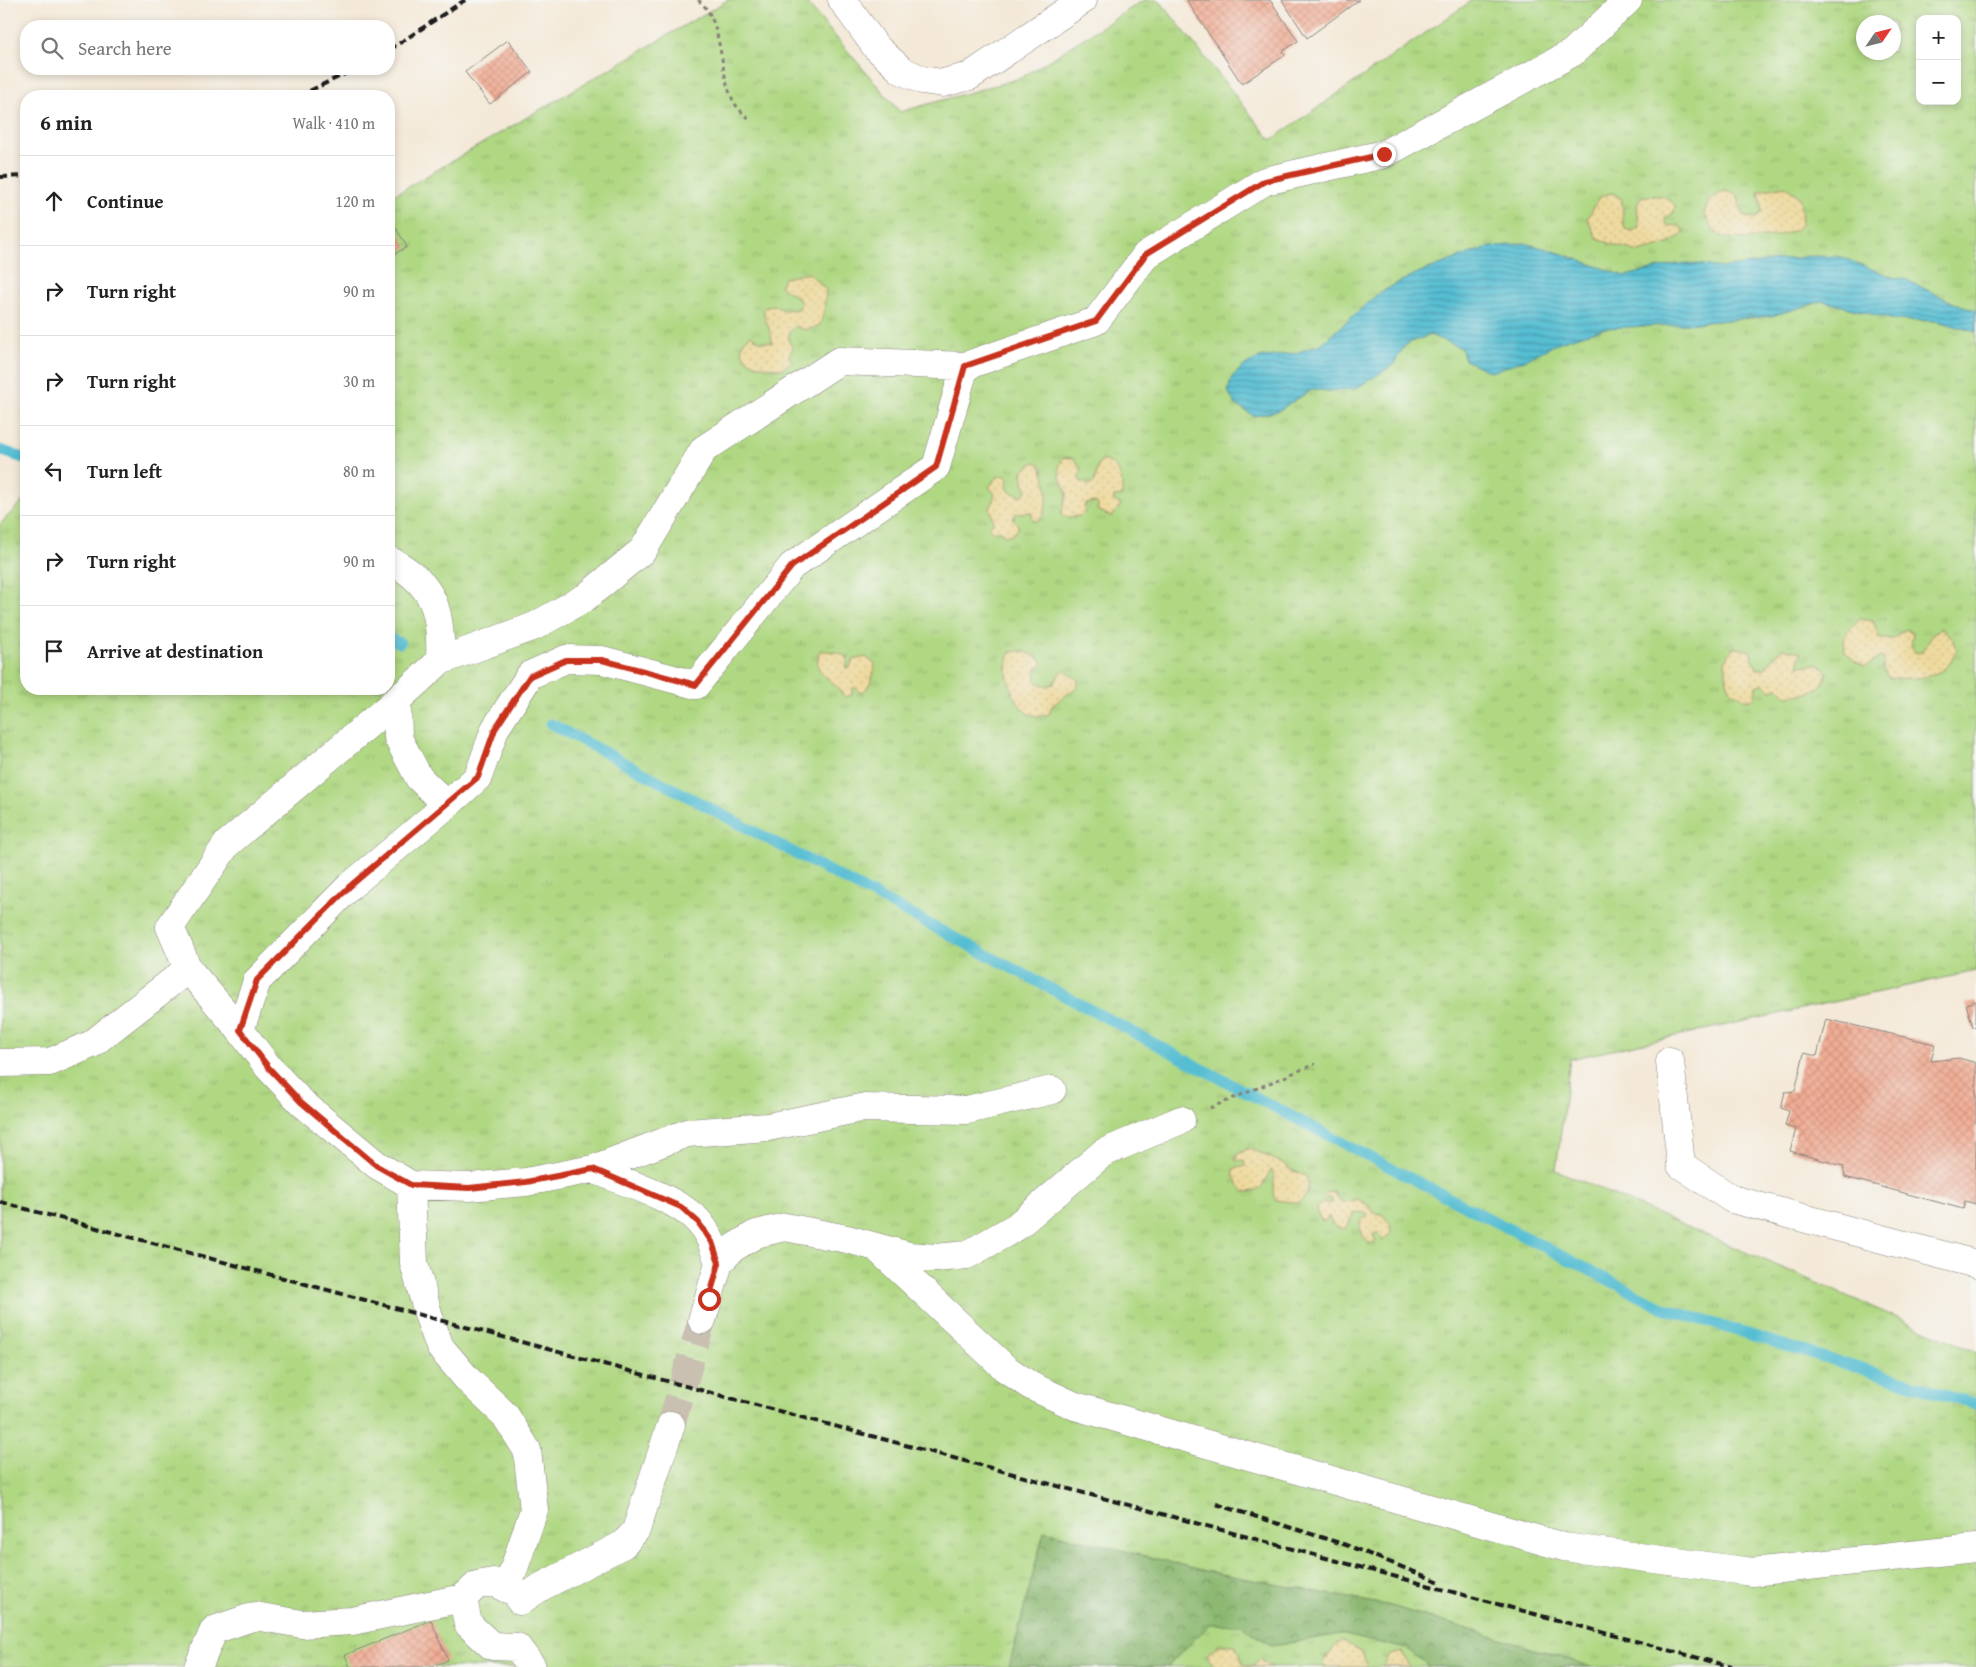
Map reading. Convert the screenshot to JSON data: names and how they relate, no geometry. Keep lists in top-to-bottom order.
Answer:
{
  "north": "top right",
  "page": {
    "map_buttons": ["+", "−"],
    "search": "Search here",
    "heading": ["6 min", "Walk · 410 m"],
    "list": [
      ["Continue", "120 m"],
      ["Turn right", "90 m"],
      ["Turn right", "30 m"],
      ["Turn left", "80 m"],
      ["Turn right", "90 m"],
      "Arrive at destination"
    ]
  }
}
